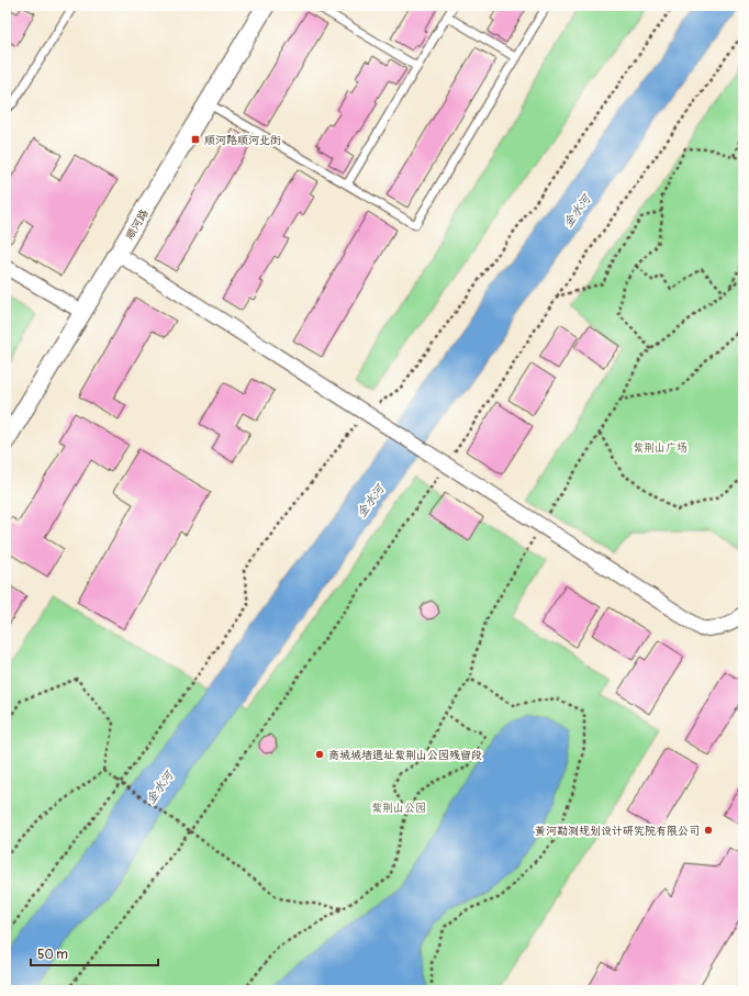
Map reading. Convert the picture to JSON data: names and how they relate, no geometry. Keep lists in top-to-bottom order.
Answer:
{
  "streets": {
    "street": ["顺河路"]
  },
  "water": ["金水河"],
  "parks": ["紫荆山广场", "紫荆山公园"],
  "places": {
    "transit": ["顺河路顺河北街"],
    "other": ["商城城墙遗址紫荆山公园残留段", "黄河勘测规划设计研究院有限公司"]
  },
  "scale_bar": "50 m"
}
